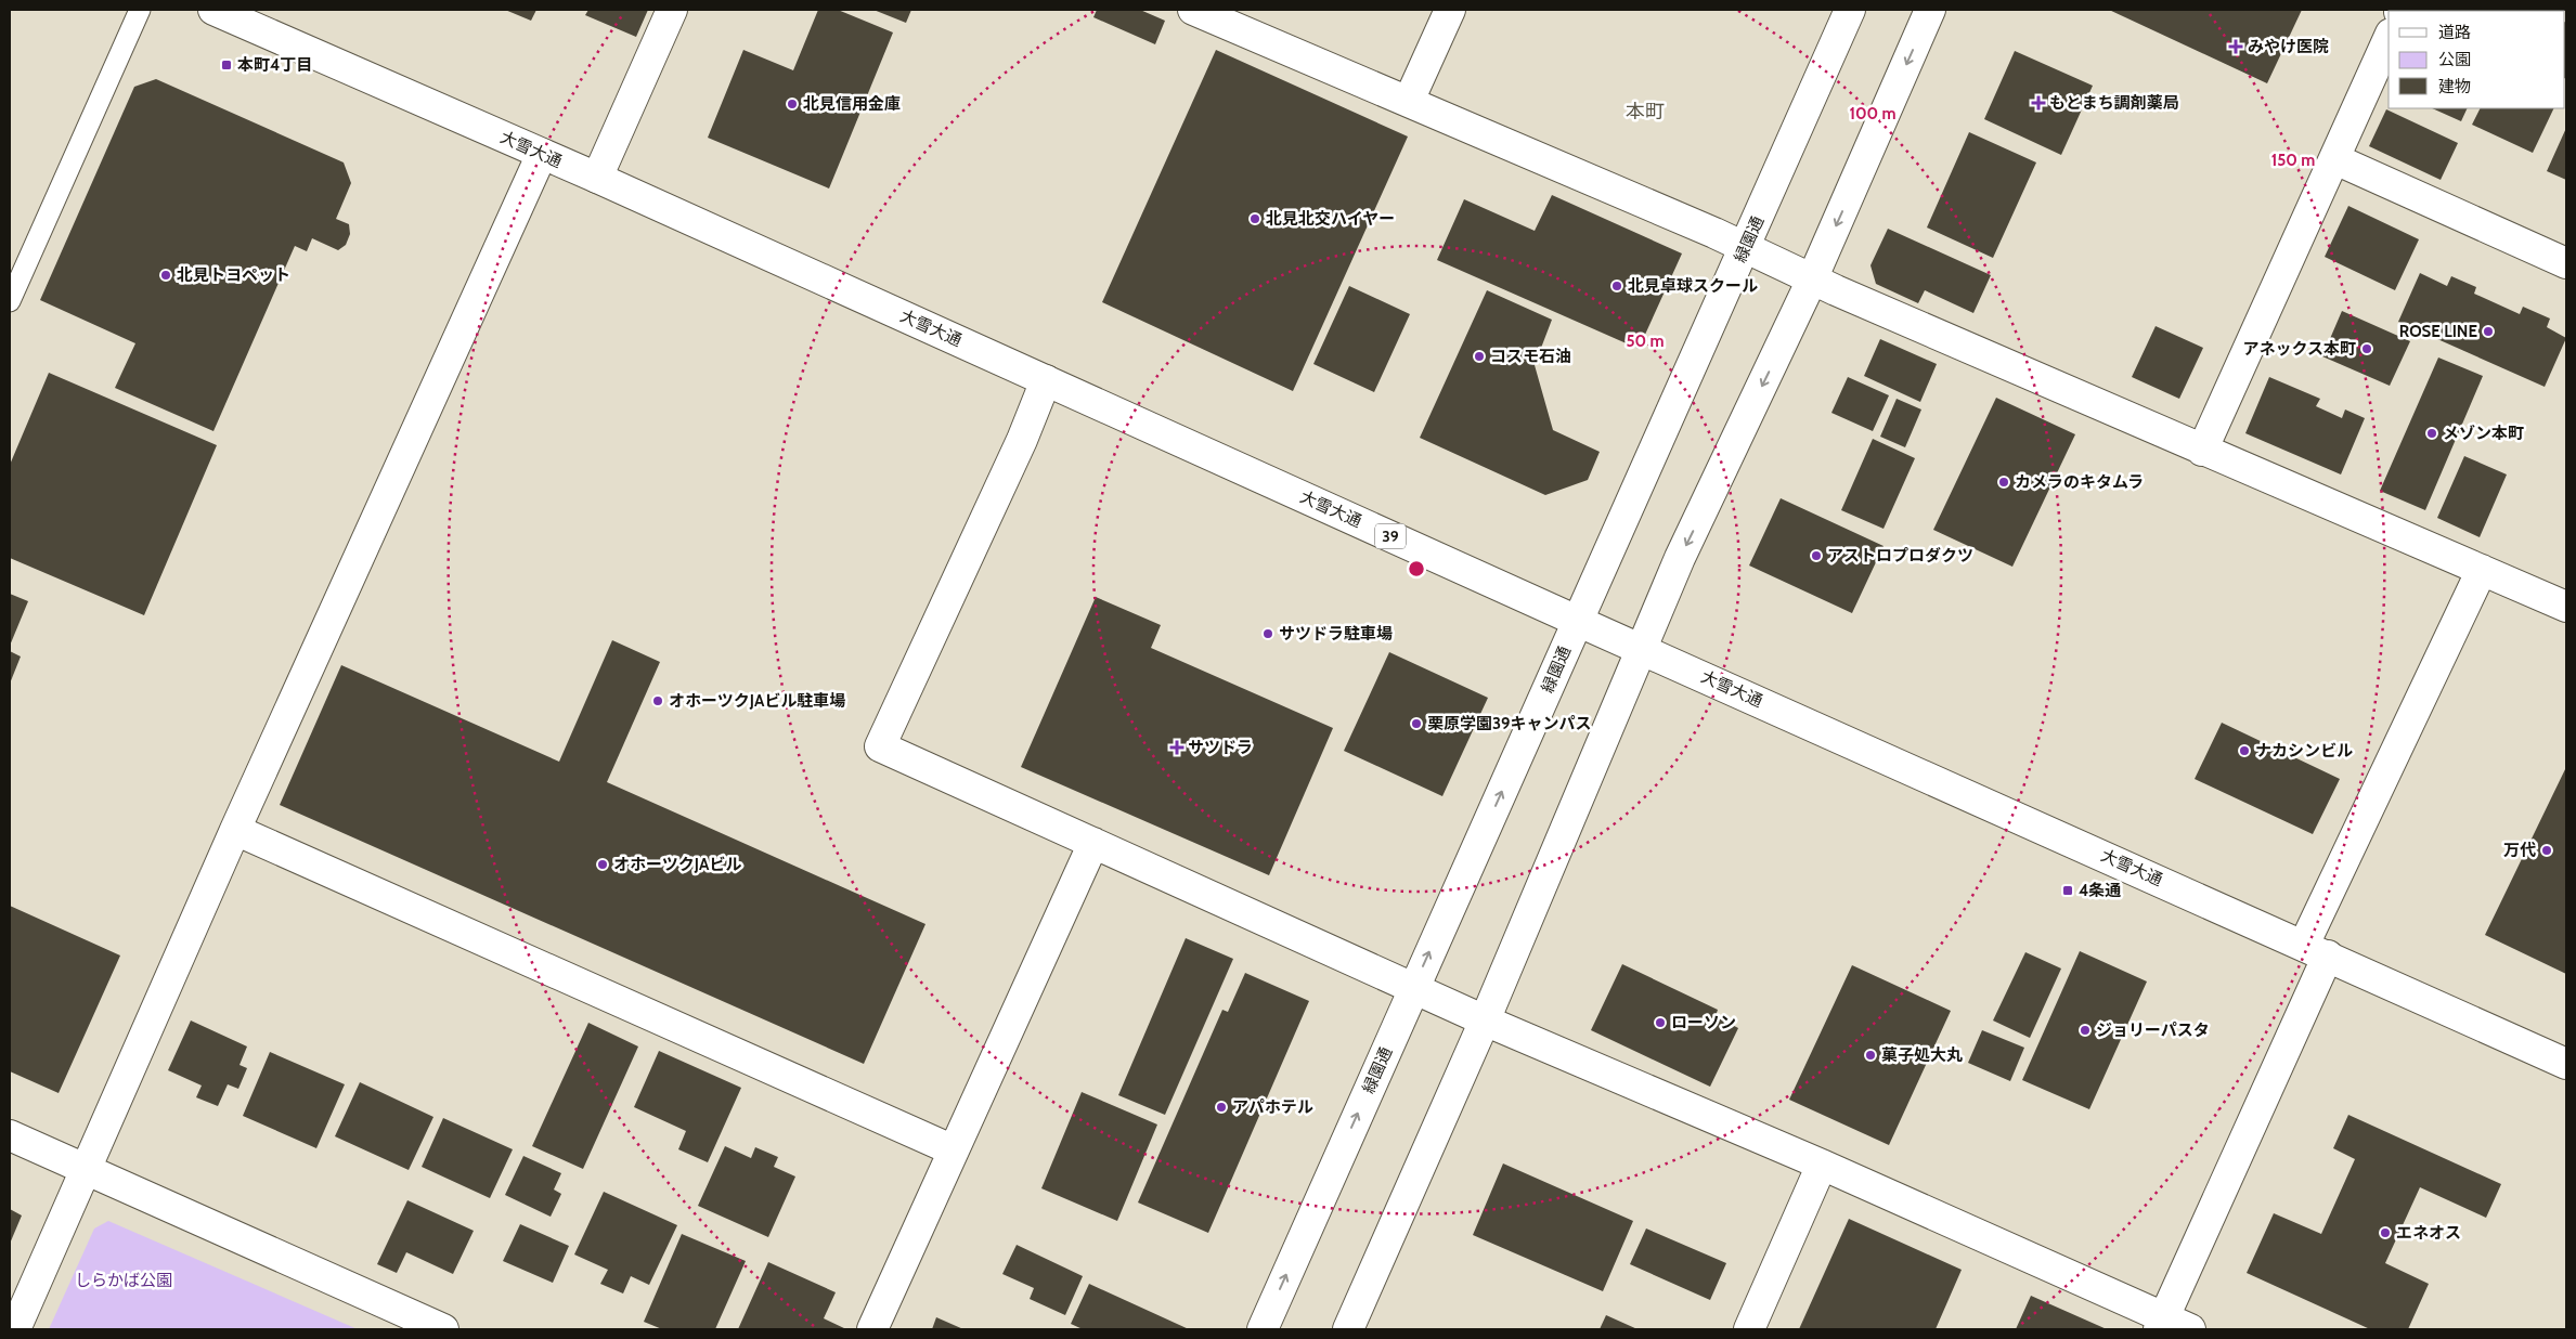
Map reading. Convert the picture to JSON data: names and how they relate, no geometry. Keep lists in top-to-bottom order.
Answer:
{
  "streets": {
    "main road": ["大雪大通", "緑園通", "39"]
  },
  "crossings": [
    ["大雪大通", "緑園通"]
  ],
  "districts": ["本町"],
  "parks": ["しらかば公園"],
  "places": {
    "health": ["みやけ医院", "もとまち調剤薬局", "サツドラ"],
    "transit": ["本町4丁目", "4条通"],
    "other": [
      "北見信用金庫",
      "北見北交ハイヤー",
      "北見トヨペット",
      "北見卓球スクール",
      "ROSE LINE",
      "アネックス本町",
      "コスモ石油",
      "メゾン本町",
      "カメラのキタムラ",
      "アストロプロダクツ",
      "サツドラ駐車場",
      "オホーツクJAビル駐車場",
      "栗原学園39キャンパス",
      "ナカシンビル",
      "万代",
      "オホーツクJAビル",
      "ローソン",
      "ジョリーパスタ",
      "菓子処大丸",
      "アパホテル",
      "エネオス"
    ]
  },
  "legend": ["道路", "公園", "建物"],
  "rings": ["100 m", "150 m", "50 m"]
}
